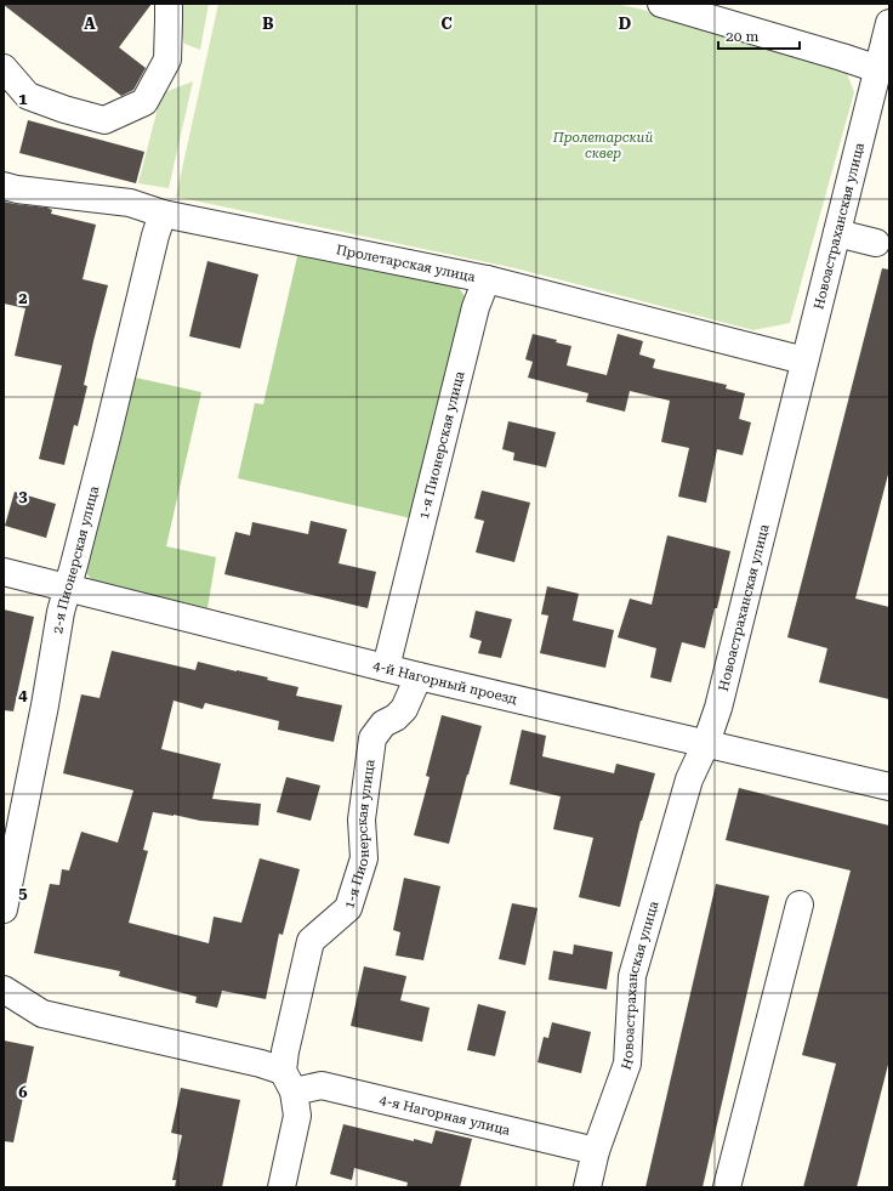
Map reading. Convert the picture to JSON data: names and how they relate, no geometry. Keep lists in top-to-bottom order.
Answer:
{
  "streets": {
    "street": [
      "Новоастраханская улица",
      "Пролетарская улица",
      "1-я Пионерская улица",
      "2-я Пионерская улица",
      "4-й Нагорный проезд",
      "4-я Нагорная улица"
    ]
  },
  "crossings": [
    ["Новоастраханская улица", "Пролетарская улица"],
    ["Новоастраханская улица", "4-й Нагорный проезд"],
    ["Новоастраханская улица", "4-я Нагорная улица"],
    ["Пролетарская улица", "1-я Пионерская улица"],
    ["Пролетарская улица", "2-я Пионерская улица"],
    ["1-я Пионерская улица", "4-й Нагорный проезд"],
    ["1-я Пионерская улица", "4-я Нагорная улица"],
    ["2-я Пионерская улица", "4-й Нагорный проезд"]
  ],
  "parks": ["Пролетарский сквер"],
  "scale_bar": "20 m",
  "grid": {
    "columns": [
      "A",
      "B",
      "C",
      "D"
    ],
    "rows": [
      "1",
      "2",
      "3",
      "4",
      "5",
      "6"
    ]
  }
}
